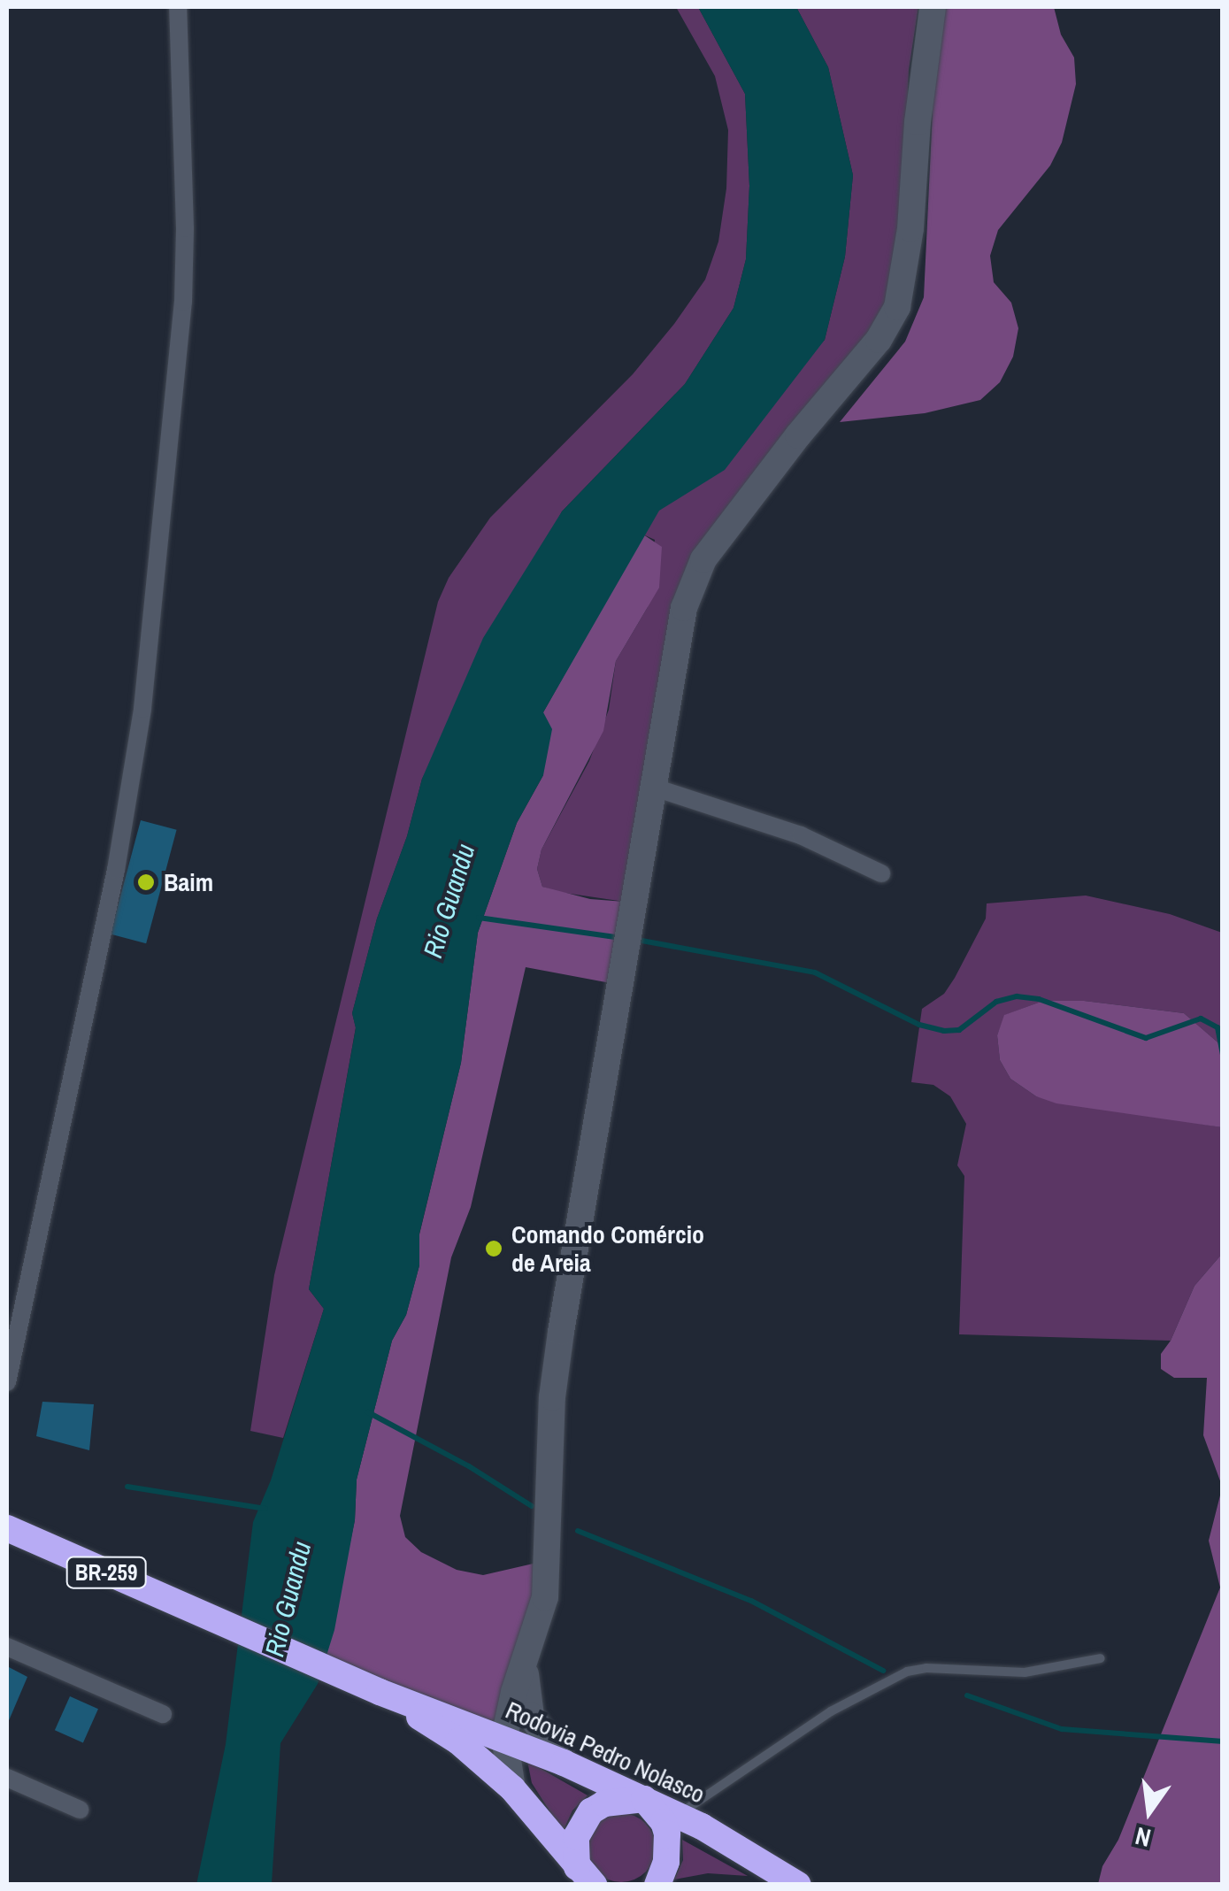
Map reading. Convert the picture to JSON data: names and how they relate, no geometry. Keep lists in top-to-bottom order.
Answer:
{
  "streets": {
    "highway": ["BR-259", "Rodovia Pedro Nolasco"]
  },
  "water": ["Rio Guandu"],
  "places": ["Baim", "Comando Comércio de Areia"],
  "north": "bottom"
}
